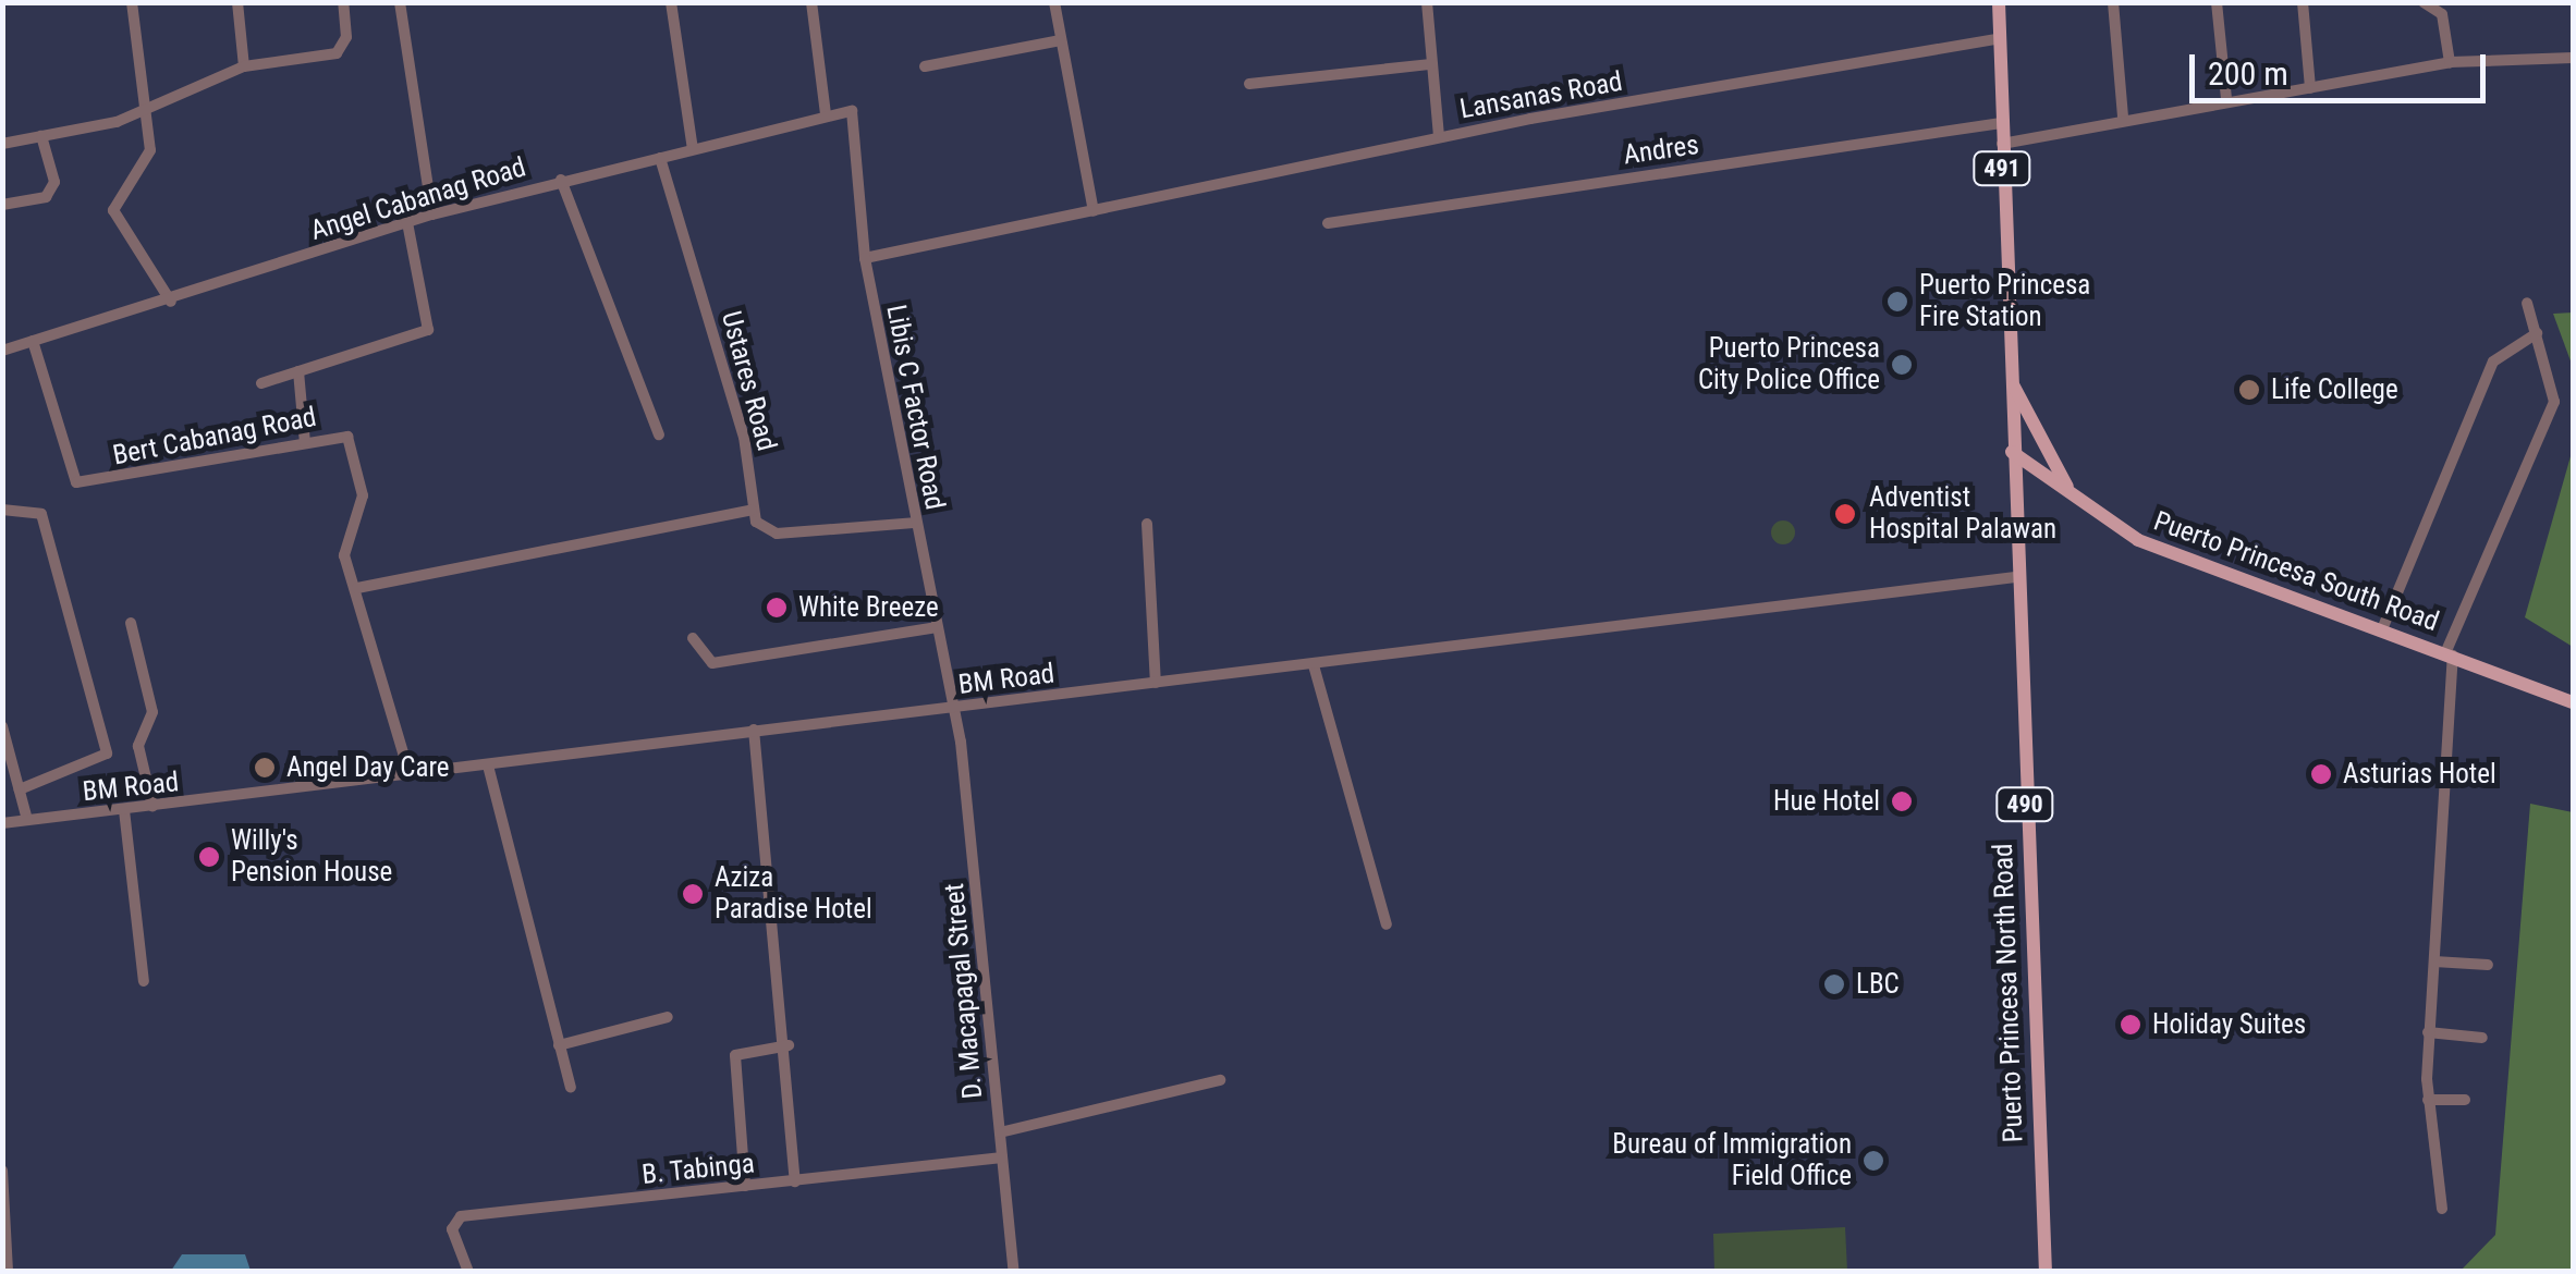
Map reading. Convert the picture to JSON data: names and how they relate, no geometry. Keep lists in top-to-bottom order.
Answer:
{
  "streets": {
    "main road": [
      "491",
      "Puerto Princesa South Road",
      "490",
      "Puerto Princesa North Road"
    ],
    "street": [
      "Lansanas Road",
      "Andres",
      "Angel Cabanag Road",
      "Ustares Road",
      "Libis C Factor Road",
      "Bert Cabanag Road",
      "BM Road",
      "D. Macapagal Street",
      "B. Tabinga"
    ]
  },
  "crossings": [
    ["Lansanas Road", "491"],
    ["Lansanas Road", "Libis C Factor Road"],
    ["Andres", "491"],
    ["491", "Puerto Princesa South Road"],
    ["491", "Puerto Princesa North Road"],
    ["Angel Cabanag Road", "Ustares Road"],
    ["Angel Cabanag Road", "Libis C Factor Road"],
    ["Angel Cabanag Road", "Bert Cabanag Road"],
    ["Libis C Factor Road", "BM Road"],
    ["Libis C Factor Road", "D. Macapagal Street"],
    ["Bert Cabanag Road", "BM Road"],
    ["Puerto Princesa South Road", "Puerto Princesa North Road"],
    ["BM Road", "D. Macapagal Street"],
    ["BM Road", "Puerto Princesa North Road"],
    ["D. Macapagal Street", "B. Tabinga"]
  ],
  "places": [
    "Puerto Princesa Fire Station",
    "Puerto Princesa City Police Office",
    "Life College",
    "Adventist Hospital Palawan",
    "White Breeze",
    "Angel Day Care",
    "Asturias Hotel",
    "Hue Hotel",
    "Willy's Pension House",
    "Aziza Paradise Hotel",
    "LBC",
    "Holiday Suites",
    "Bureau of Immigration Field Office"
  ],
  "scale_bar": "200 m"
}
